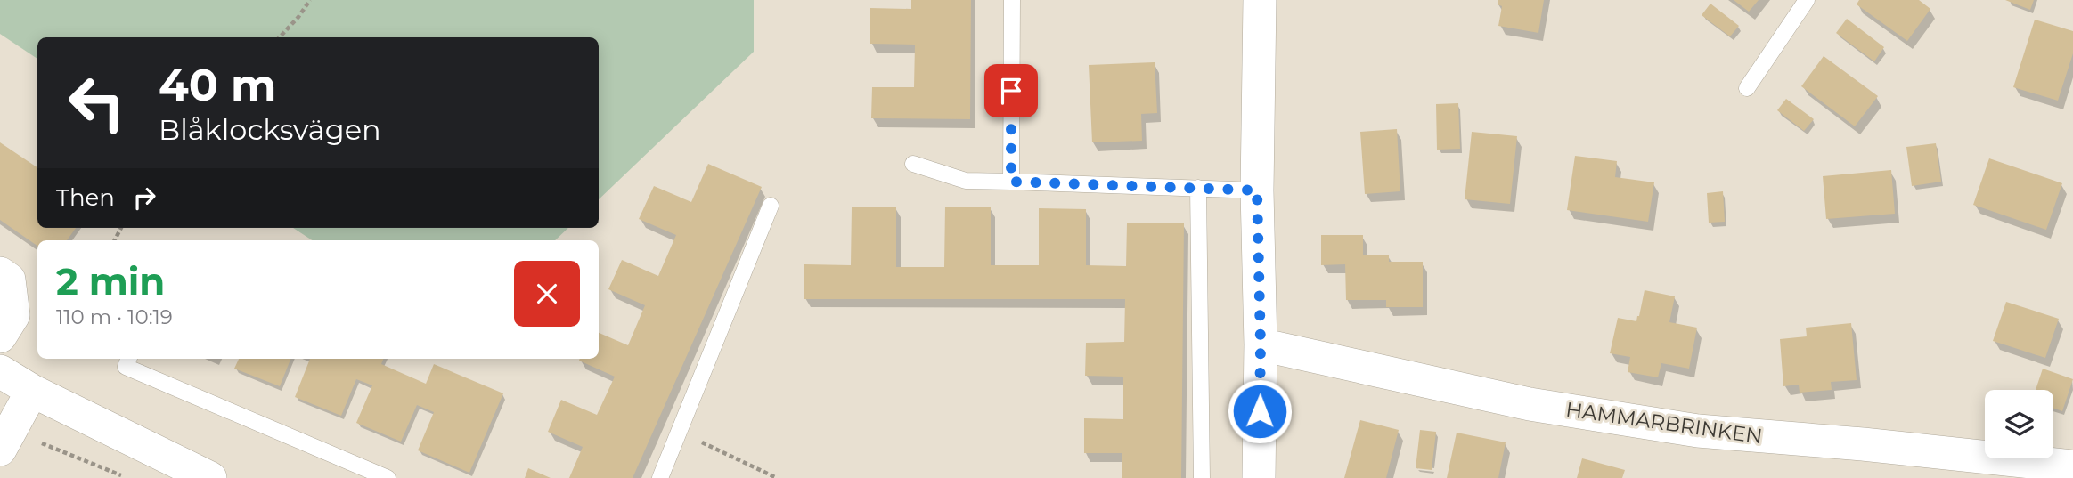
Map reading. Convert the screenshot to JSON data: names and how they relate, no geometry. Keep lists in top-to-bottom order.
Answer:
{
  "streets": {
    "street": ["HAMMARBRINKEN"]
  },
  "page": {
    "turn": ["40 m", "Blåklocksvägen"],
    "then": "Then",
    "heading": ["2 min", "110 m · 10:19"]
  }
}
